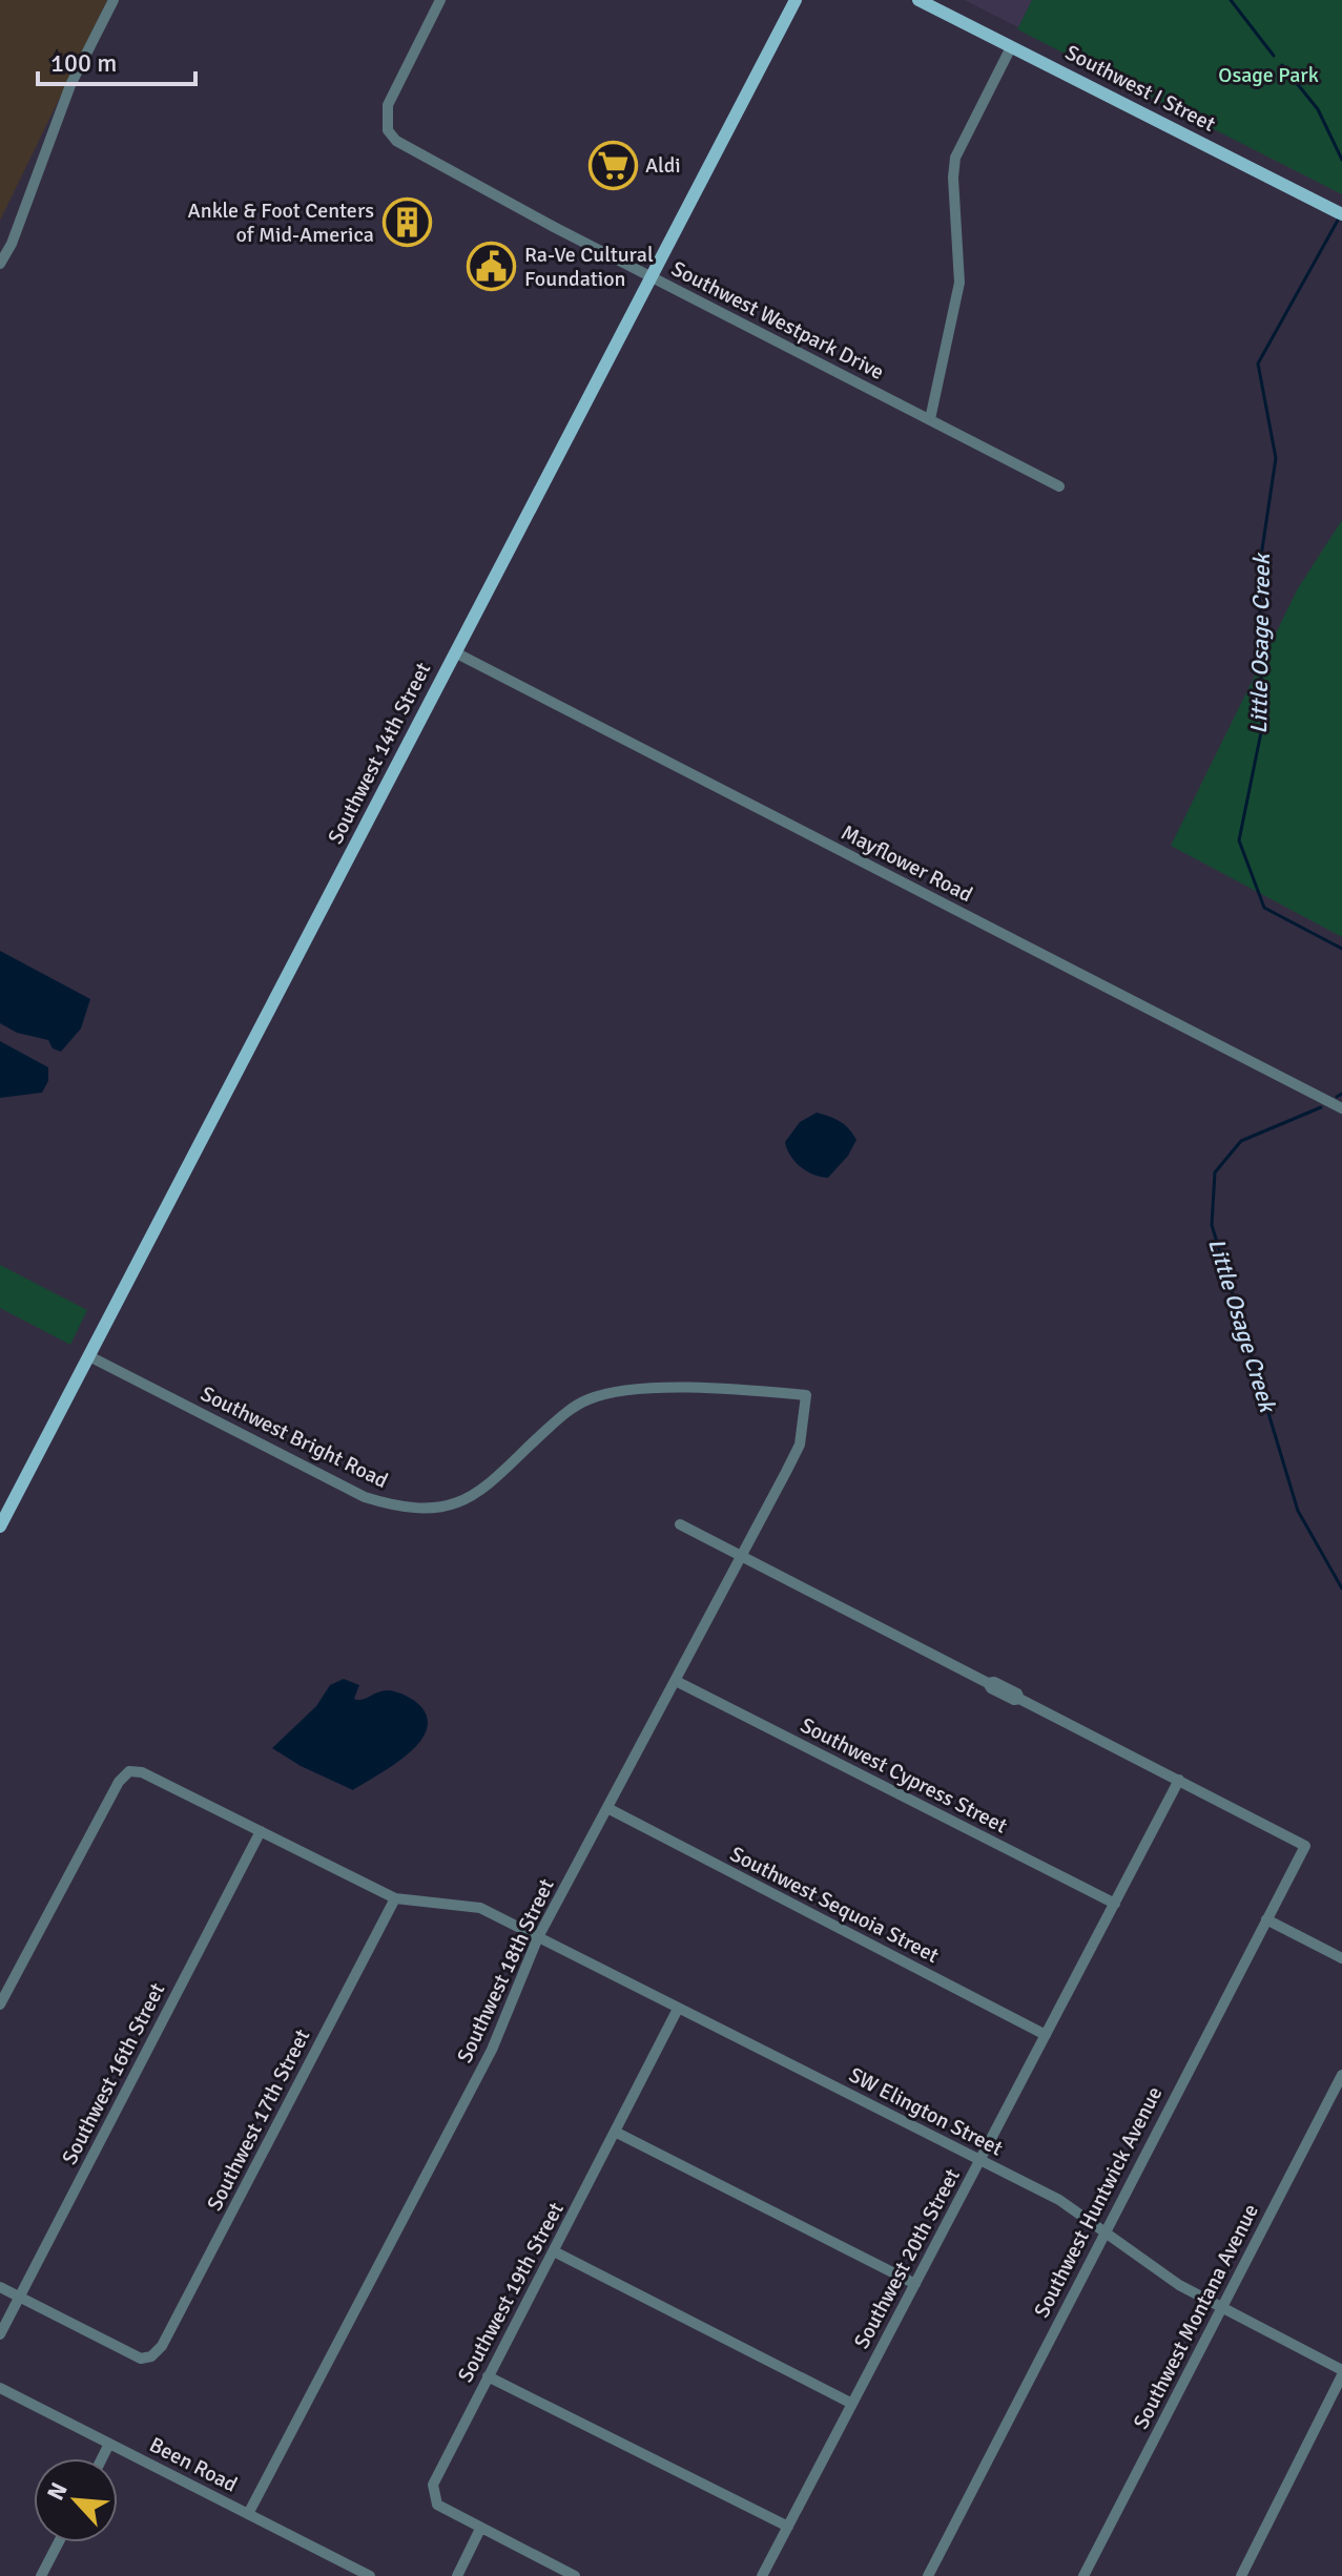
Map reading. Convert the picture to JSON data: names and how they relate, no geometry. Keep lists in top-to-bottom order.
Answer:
{
  "streets": {
    "main road": ["Southwest I Street", "Southwest 14th Street"],
    "street": [
      "Southwest Westpark Drive",
      "Mayflower Road",
      "Southwest Bright Road",
      "Southwest Cypress Street",
      "Southwest Sequoia Street",
      "Southwest 18th Street",
      "Southwest 16th Street",
      "SW Elington Street",
      "Southwest 17th Street",
      "Southwest Huntwick Avenue",
      "Southwest 20th Street",
      "Southwest 19th Street",
      "Southwest Montana Avenue",
      "Been Road"
    ]
  },
  "crossings": [
    ["Southwest Westpark Drive", "Southwest 14th Street"],
    ["Southwest 14th Street", "Mayflower Road"],
    ["Southwest 14th Street", "Southwest Bright Road"],
    ["Southwest Bright Road", "Southwest 18th Street"],
    ["Southwest Cypress Street", "Southwest 18th Street"],
    ["Southwest Cypress Street", "Southwest 20th Street"],
    ["Southwest Sequoia Street", "Southwest 18th Street"],
    ["Southwest Sequoia Street", "Southwest 20th Street"],
    ["Southwest 18th Street", "SW Elington Street"],
    ["Southwest 18th Street", "Been Road"],
    ["Southwest 16th Street", "Southwest 17th Street"],
    ["SW Elington Street", "Southwest 17th Street"],
    ["SW Elington Street", "Southwest Huntwick Avenue"],
    ["SW Elington Street", "Southwest 20th Street"],
    ["SW Elington Street", "Southwest 19th Street"],
    ["SW Elington Street", "Southwest Montana Avenue"],
    ["Southwest Huntwick Avenue", "Southwest 20th Street"]
  ],
  "water": ["Little Osage Creek"],
  "parks": ["Osage Park"],
  "places": {
    "supermarket": ["Aldi"],
    "building": ["Ankle & Foot Centers of Mid-America"],
    "public building": ["Ra-Ve Cultural Foundation"]
  },
  "scale_bar": "100 m",
  "north": "top left"
}
